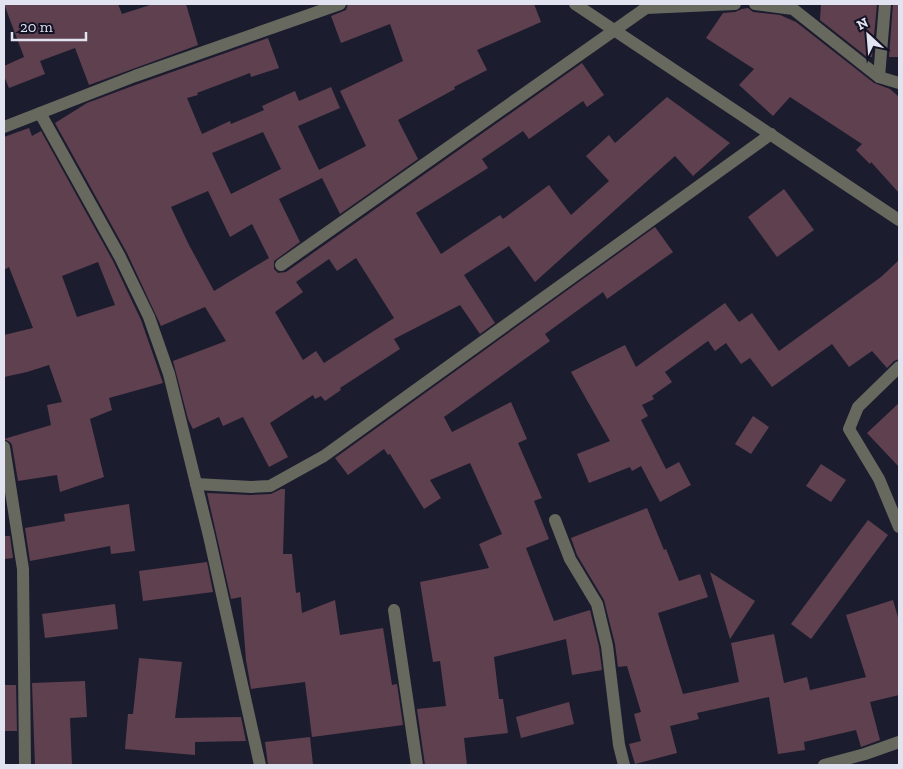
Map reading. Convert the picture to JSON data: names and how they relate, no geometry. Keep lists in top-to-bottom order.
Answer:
{
  "scale_bar": "20 m",
  "north": "top left"
}
